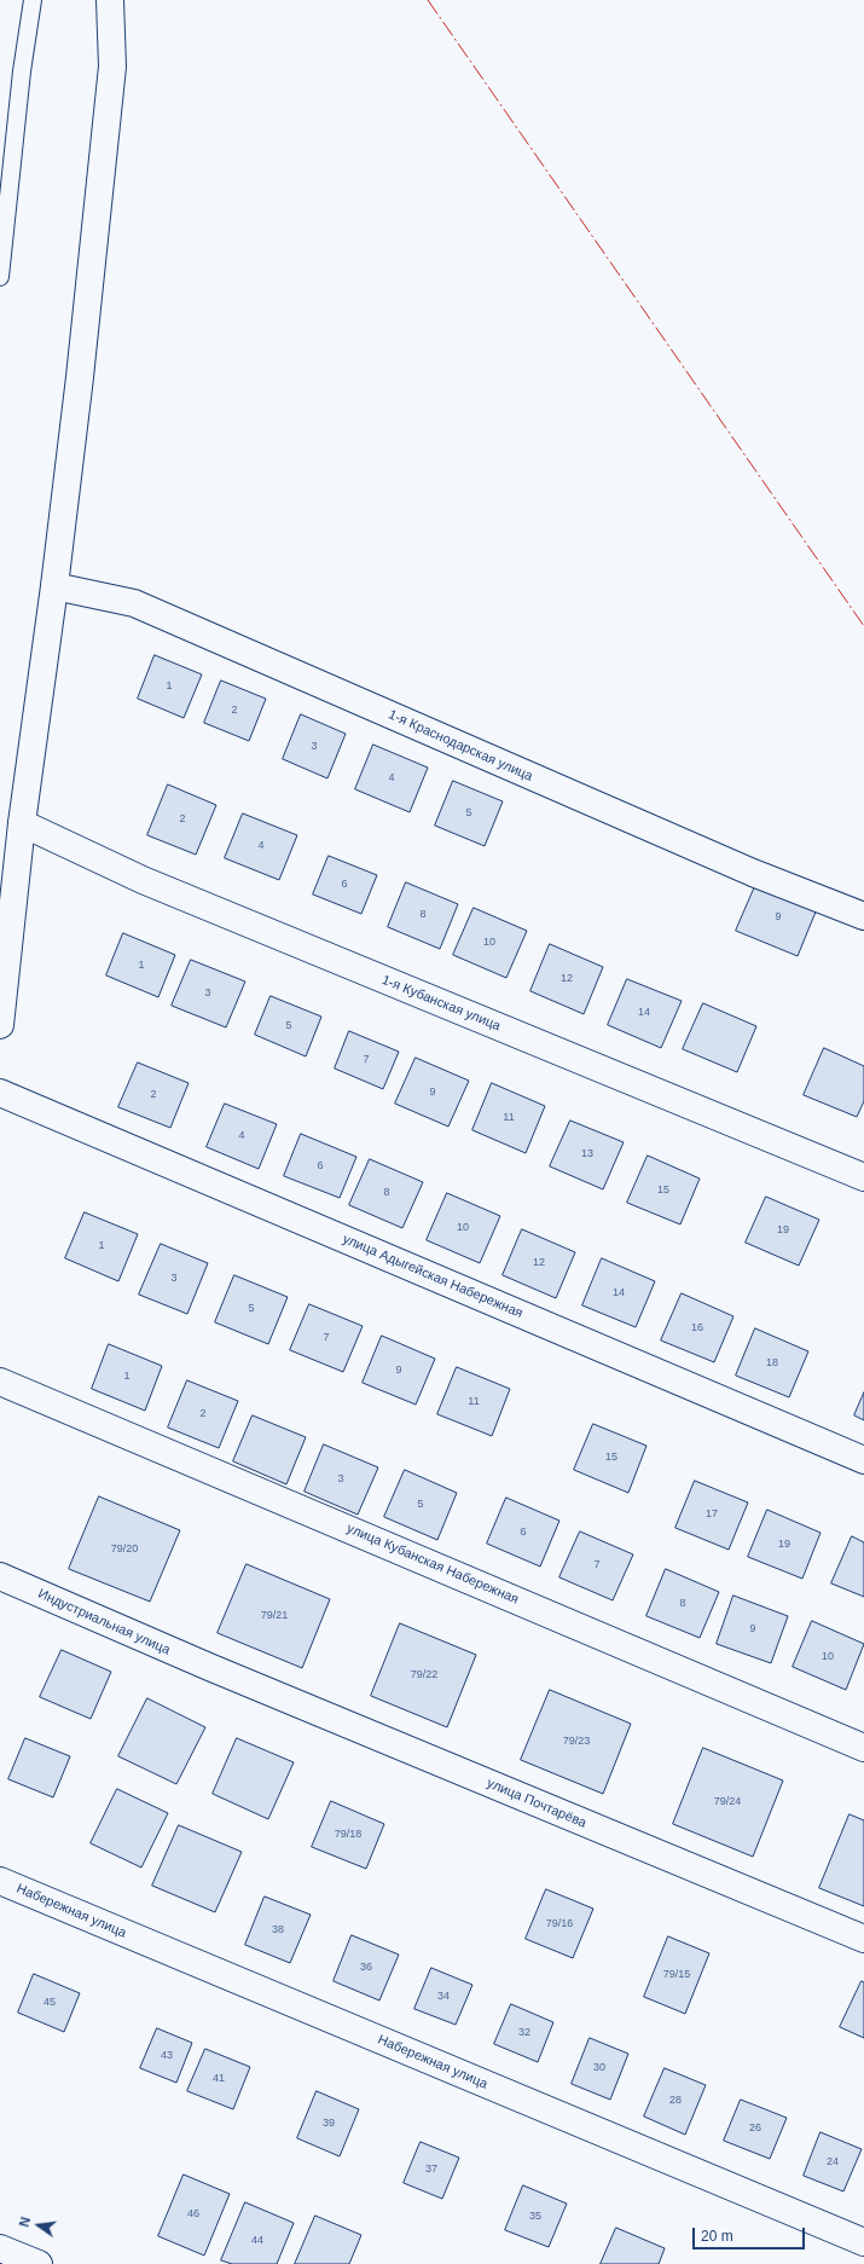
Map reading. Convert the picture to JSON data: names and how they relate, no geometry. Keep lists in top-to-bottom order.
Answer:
{
  "streets": {
    "street": [
      "1-я Краснодарская улица",
      "1-я Кубанская улица",
      "улица Адыгейская Набережная",
      "улица Кубанская Набережная",
      "Индустриальная улица",
      "улица Почтарёва",
      "Набережная улица"
    ]
  },
  "crossings": [
    ["Индустриальная улица", "улица Почтарёва"]
  ],
  "house_numbers": [
    "1",
    "2",
    "3",
    "4",
    "5",
    "2",
    "4",
    "6",
    "8",
    "9",
    "10",
    "1",
    "12",
    "3",
    "14",
    "5",
    "7",
    "9",
    "2",
    "11",
    "4",
    "13",
    "6",
    "15",
    "8",
    "10",
    "19",
    "1",
    "12",
    "3",
    "14",
    "5",
    "16",
    "7",
    "18",
    "9",
    "1",
    "11",
    "2",
    "15",
    "3",
    "5",
    "17",
    "6",
    "19",
    "79/20",
    "7",
    "8",
    "79/21",
    "9",
    "10",
    "79/22",
    "79/23",
    "79/24",
    "79/18",
    "79/16",
    "38",
    "36",
    "79/15",
    "34",
    "45",
    "32",
    "43",
    "30",
    "41",
    "28",
    "39",
    "26",
    "24",
    "37",
    "46",
    "35",
    "44"
  ],
  "scale_bar": "20 m",
  "north": "left"
}
